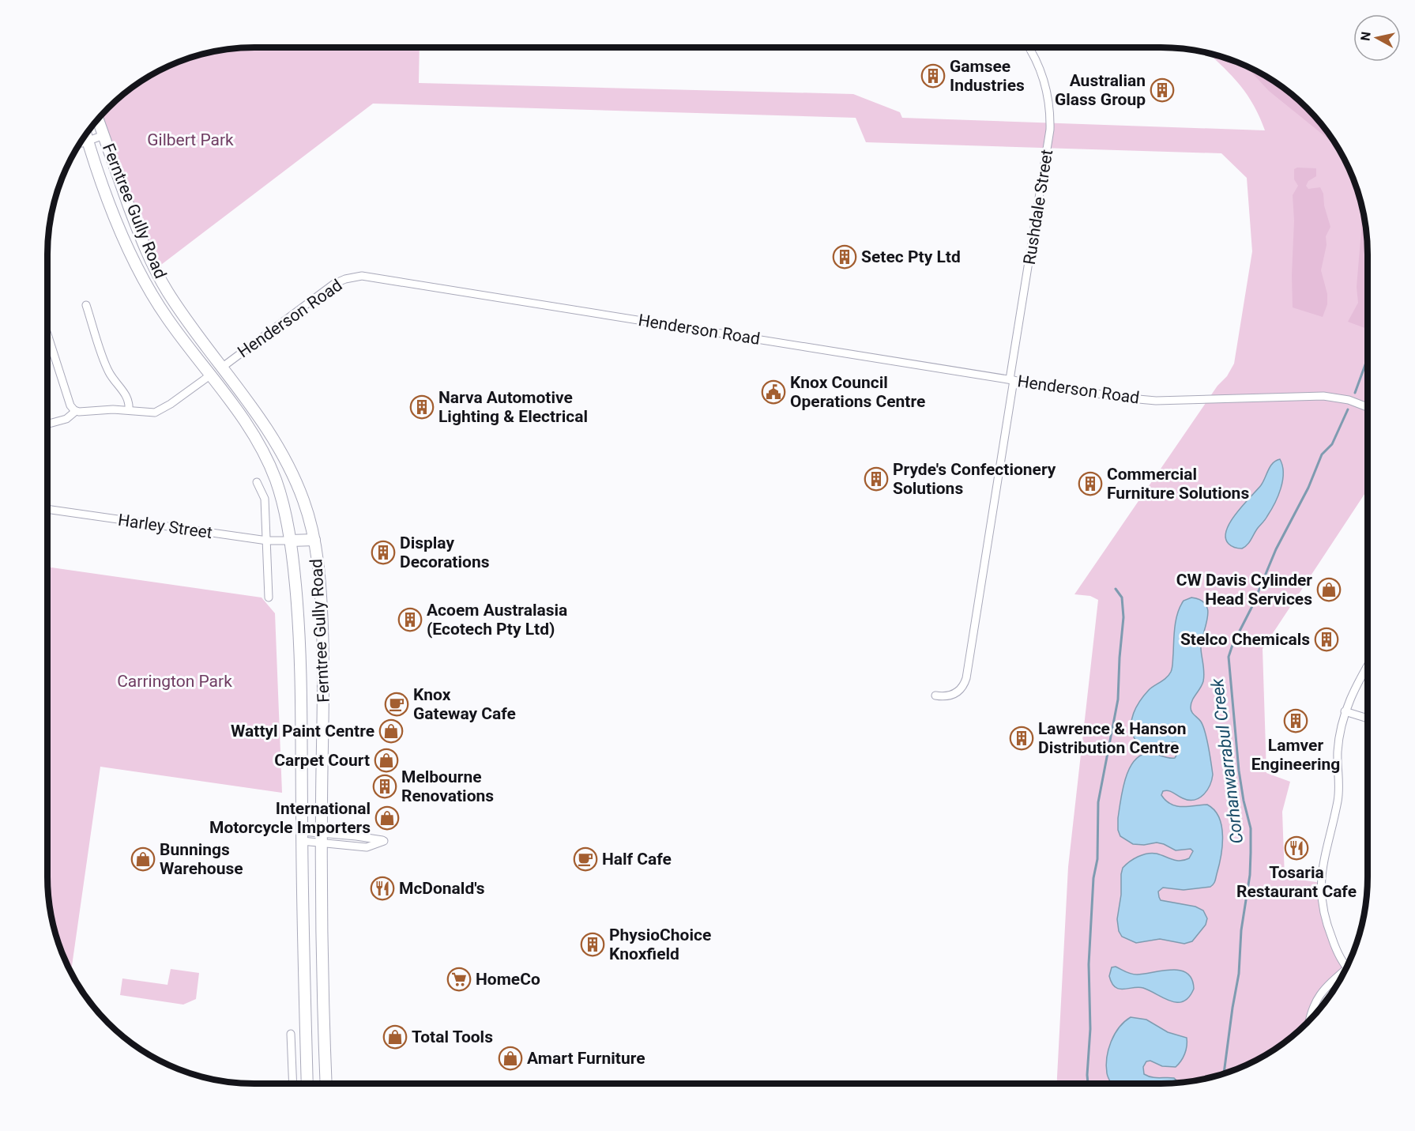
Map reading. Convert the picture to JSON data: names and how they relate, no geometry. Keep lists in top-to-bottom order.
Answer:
{
  "streets": {
    "main road": ["Ferntree Gully Road"],
    "street": ["Rushdale Street", "Henderson Road", "Harley Street"]
  },
  "crossings": [
    ["Rushdale Street", "Henderson Road"],
    ["Ferntree Gully Road", "Henderson Road"],
    ["Ferntree Gully Road", "Harley Street"]
  ],
  "water": ["Corhanwarrabul Creek"],
  "parks": ["Gilbert Park", "Carrington Park"],
  "places": {
    "building": [
      "Gamsee Industries",
      "Australian Glass Group",
      "Setec Pty Ltd",
      "Narva Automotive Lighting & Electrical",
      "Pryde's Confectionery Solutions",
      "Commercial Furniture Solutions",
      "Display Decorations",
      "Acoem Australasia (Ecotech Pty Ltd)",
      "Stelco Chemicals",
      "Lamver Engineering",
      "Lawrence & Hanson Distribution Centre",
      "Melbourne Renovations",
      "PhysioChoice Knoxfield"
    ],
    "public building": ["Knox Council Operations Centre"],
    "shop": [
      "CW Davis Cylinder Head Services",
      "Wattyl Paint Centre",
      "Carpet Court",
      "International Motorcycle Importers",
      "Bunnings Warehouse",
      "Total Tools",
      "Amart Furniture"
    ],
    "cafe": ["Knox Gateway Cafe", "Half Cafe"],
    "restaurant": ["Tosaria Restaurant Cafe", "McDonald's"],
    "supermarket": ["HomeCo"]
  },
  "north": "left"
}
